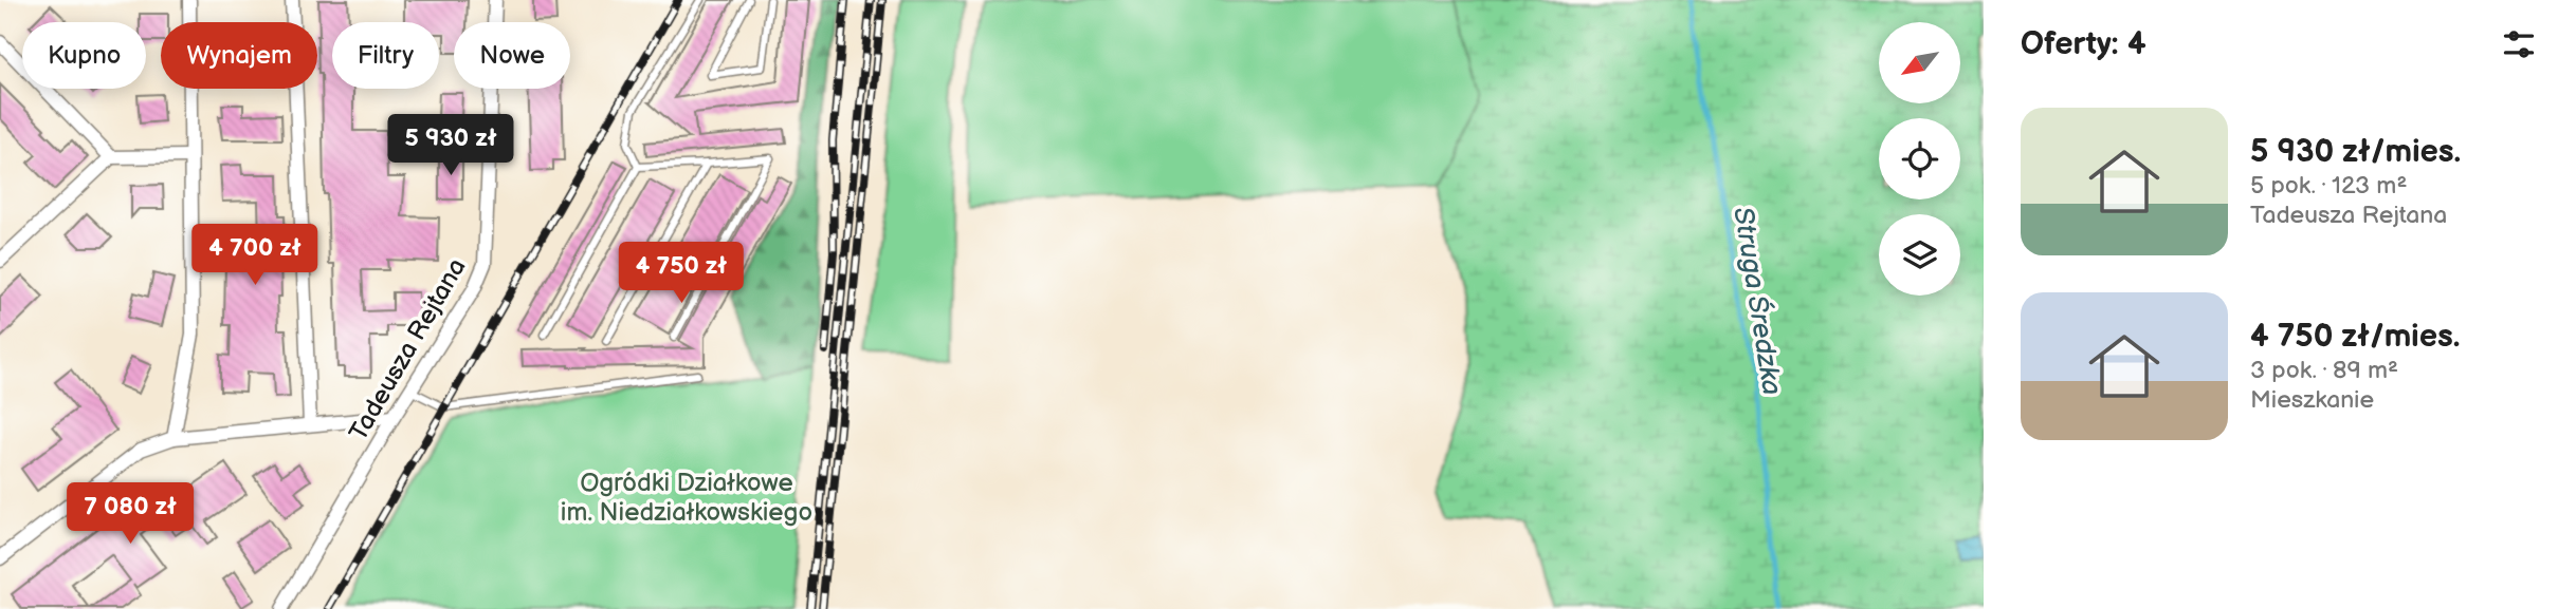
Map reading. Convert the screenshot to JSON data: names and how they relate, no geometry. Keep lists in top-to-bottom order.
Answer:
{
  "streets": {
    "street": ["Tadeusza Rejtana"]
  },
  "water": ["Struga Średzka"],
  "parks": ["Ogródki Działkowe im. Niedziałkowskiego"],
  "north": "bottom left",
  "page": {
    "heading": "Oferty: 4",
    "chip": [
      "Kupno",
      "Wynajem",
      "Filtry",
      "Nowe"
    ],
    "list": [
      {
        "name": "5 930 zł/mies.",
        "note": "5 pok. · 123 m² · Tadeusza Rejtana"
      },
      {
        "name": "4 750 zł/mies.",
        "note": "3 pok. · 89 m² · Mieszkanie"
      }
    ],
    "price": [
      "5 930 zł",
      "4 700 zł",
      "4 750 zł",
      "7 080 zł"
    ]
  }
}
